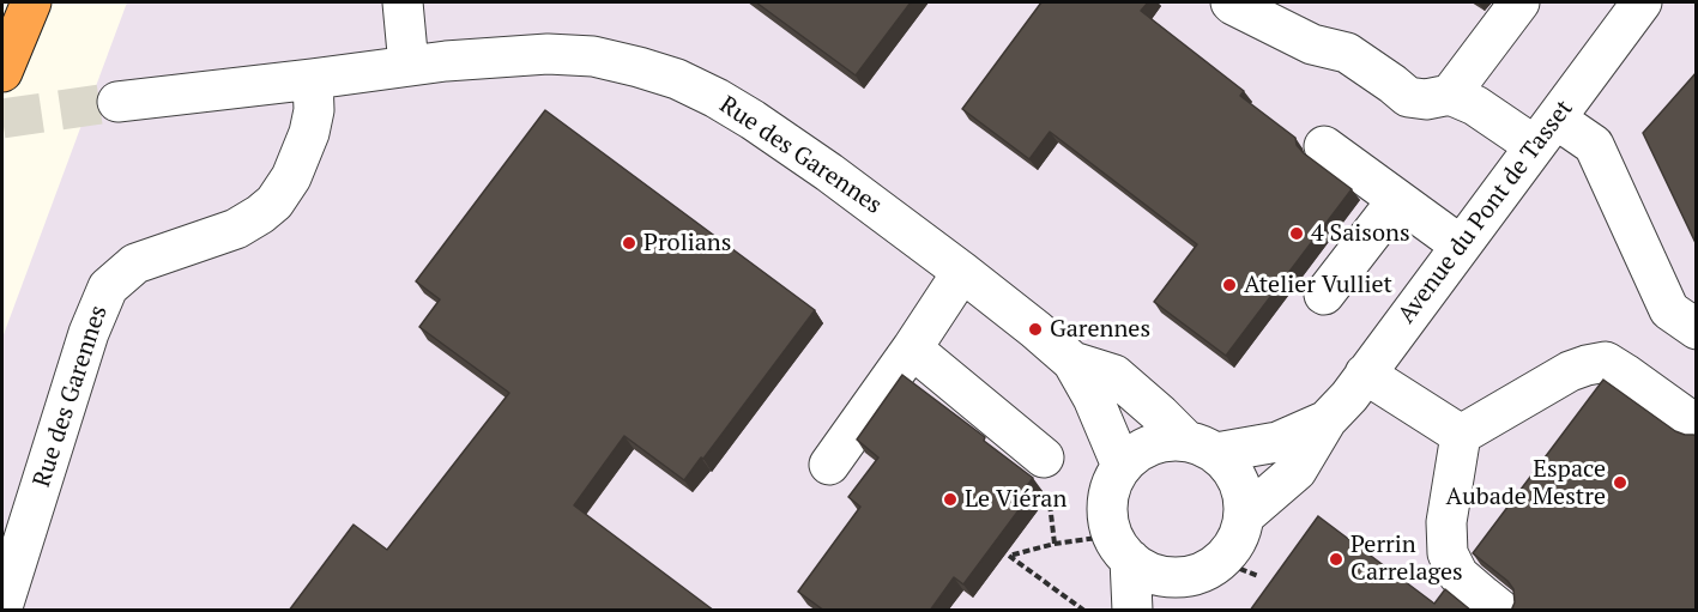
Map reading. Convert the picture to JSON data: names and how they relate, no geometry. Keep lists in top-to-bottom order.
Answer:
{
  "streets": {
    "street": ["Rue des Garennes", "Avenue du Pont de Tasset"]
  },
  "crossings": [
    ["Rue des Garennes", "Avenue du Pont de Tasset"]
  ],
  "places": [
    "4 Saisons",
    "Prolians",
    "Atelier Vulliet",
    "Garennes",
    "Espace Aubade Mestre",
    "Le Viéran",
    "Perrin Carrelages"
  ]
}
